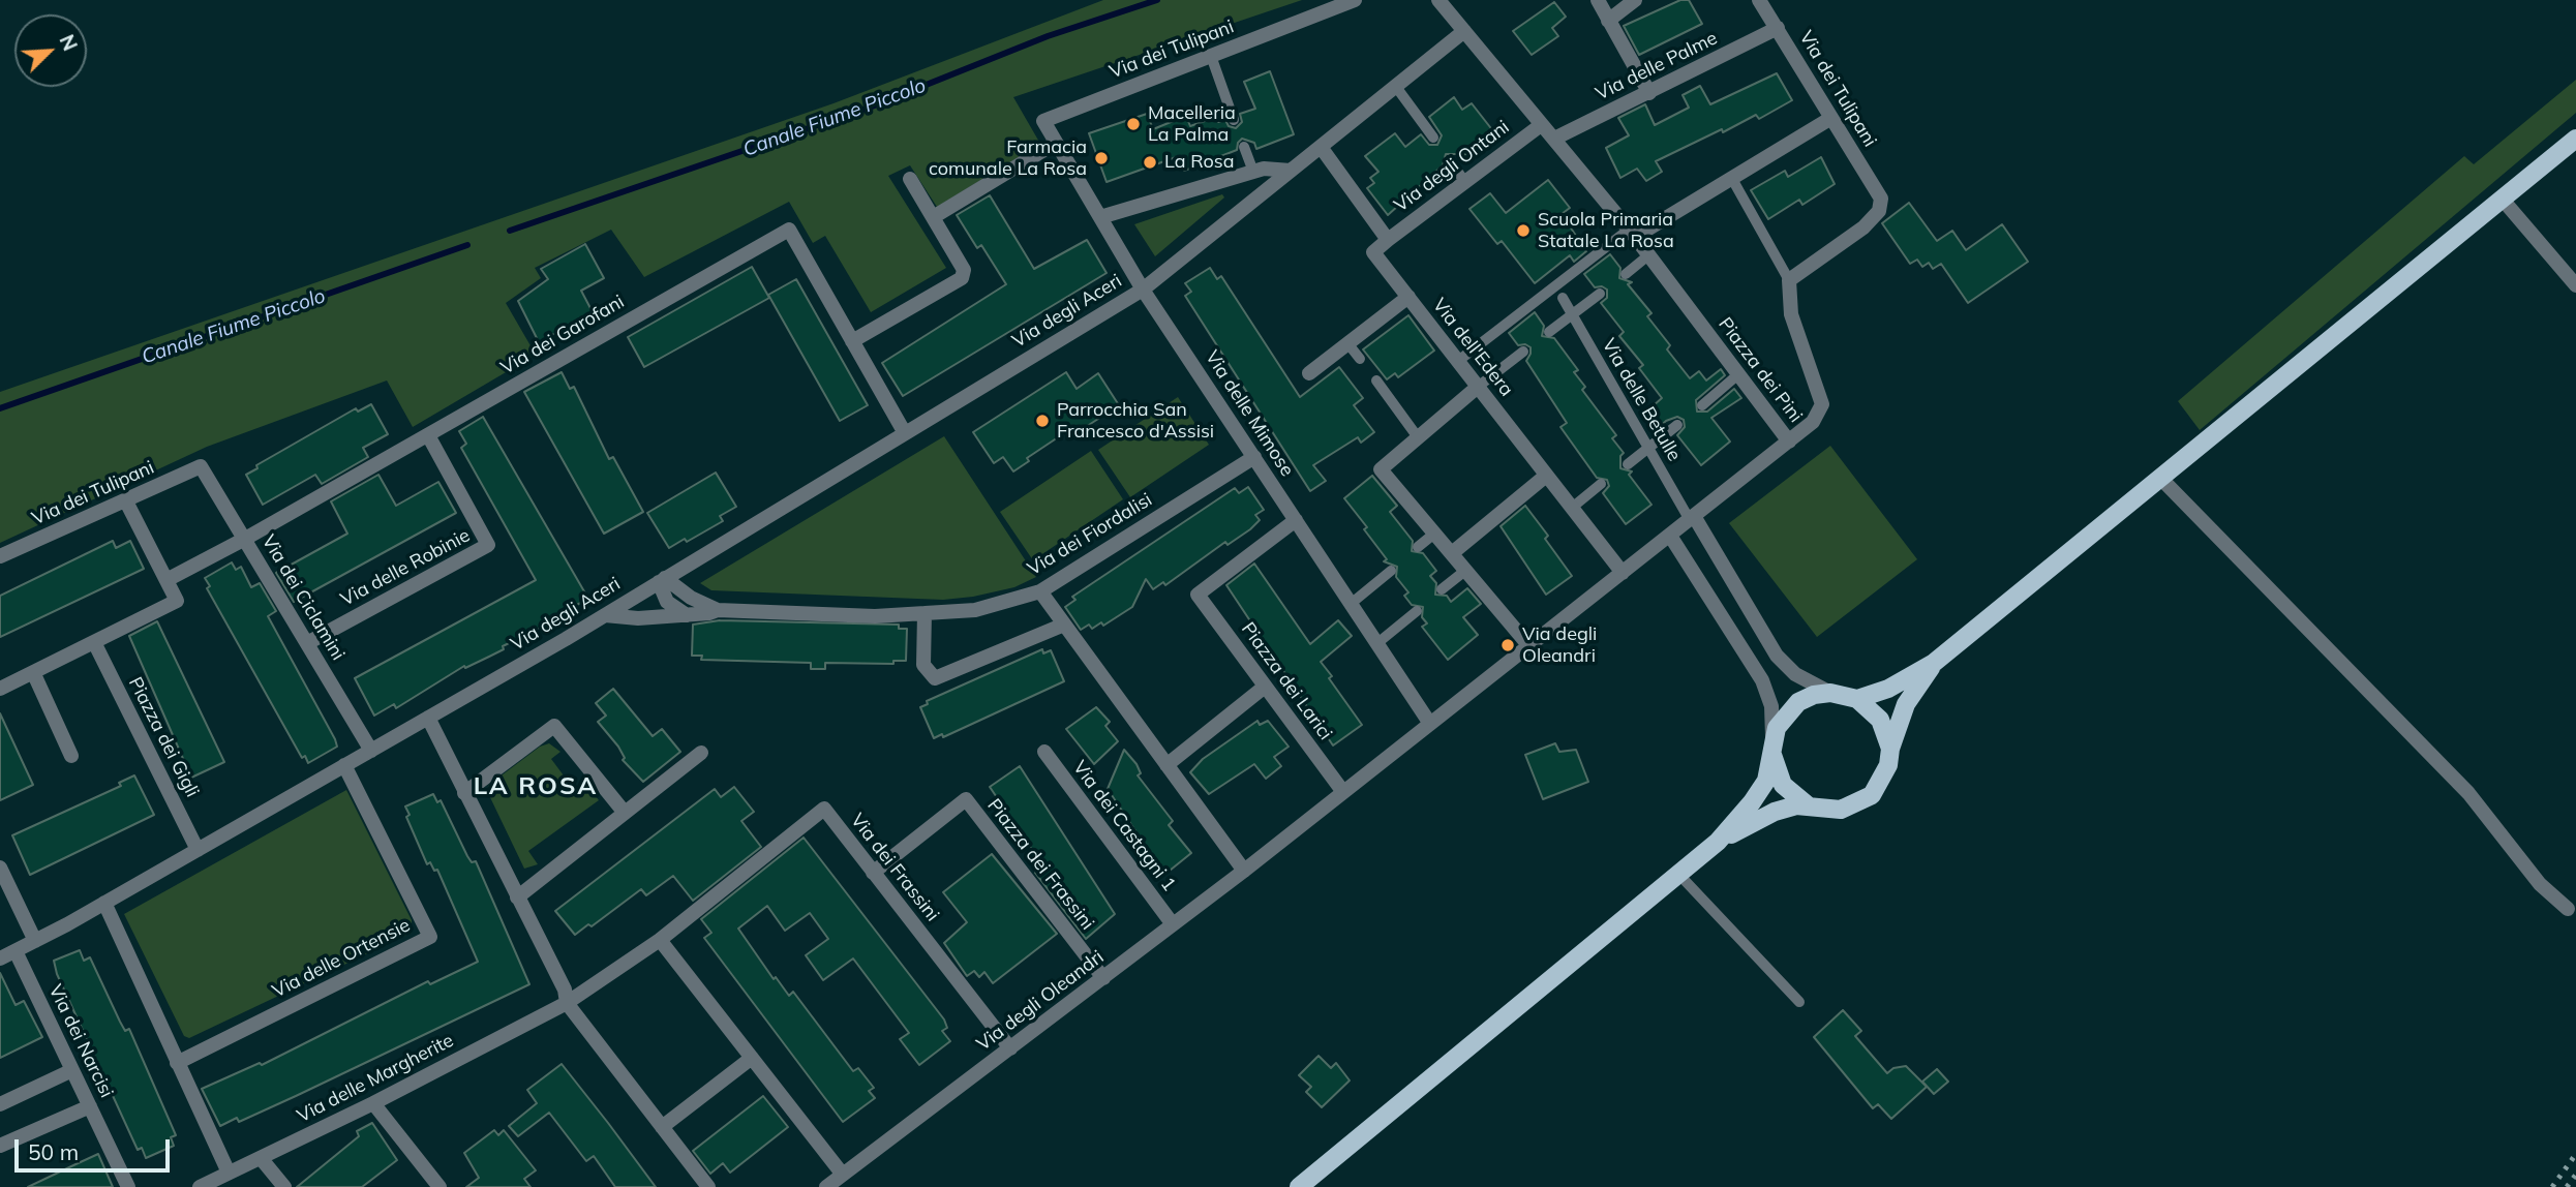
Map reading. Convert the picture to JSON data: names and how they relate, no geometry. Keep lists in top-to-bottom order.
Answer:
{
  "streets": {
    "street": [
      "Via dei Tulipani",
      "Via delle Palme",
      "Via degli Ontani",
      "Via degli Aceri",
      "Via dei Garofani",
      "Via dell'Edera",
      "Piazza dei Pini",
      "Via delle Mimose",
      "Via dei Fiordalisi",
      "Via delle Robinie",
      "Via dei Ciclamini",
      "Piazza dei Larici",
      "Piazza dei Gigli",
      "Via dei Castagni 1",
      "Piazza dei Frassini",
      "Via dei Frassini",
      "Via delle Ortensie",
      "Via degli Oleandri",
      "Via dei Narcisi",
      "Via delle Margherite"
    ],
    "lane": ["Via delle Betulle"]
  },
  "crossings": [
    ["Via dei Tulipani", "Via delle Palme"],
    ["Via dei Tulipani", "Piazza dei Pini"],
    ["Via dei Tulipani", "Via delle Mimose"],
    ["Via dei Tulipani", "Via dei Ciclamini"],
    ["Via delle Palme", "Piazza dei Pini"],
    ["Via degli Ontani", "Via dell'Edera"],
    ["Via degli Ontani", "Piazza dei Pini"],
    ["Via degli Aceri", "Piazza dei Pini"],
    ["Via degli Aceri", "Via delle Mimose"],
    ["Via degli Aceri", "Via dei Fiordalisi"],
    ["Via degli Aceri", "Via dei Ciclamini"],
    ["Via degli Aceri", "Piazza dei Gigli"],
    ["Via degli Aceri", "Via delle Ortensie"],
    ["Via degli Aceri", "Via dei Narcisi"],
    ["Via dei Garofani", "Via delle Robinie"],
    ["Via dei Garofani", "Via dei Ciclamini"],
    ["Via dell'Edera", "Via degli Oleandri"],
    ["Piazza dei Pini", "Via degli Oleandri"],
    ["Via delle Betulle", "Via degli Oleandri"],
    ["Via delle Mimose", "Via dei Fiordalisi"],
    ["Via delle Mimose", "Piazza dei Larici"],
    ["Via delle Mimose", "Via degli Oleandri"],
    ["Via delle Robinie", "Via dei Ciclamini"],
    ["Piazza dei Larici", "Via degli Oleandri"],
    ["Via dei Castagni 1", "Via degli Oleandri"],
    ["Piazza dei Frassini", "Via dei Frassini"],
    ["Piazza dei Frassini", "Via degli Oleandri"],
    ["Via dei Frassini", "Via degli Oleandri"],
    ["Via dei Frassini", "Via delle Margherite"]
  ],
  "districts": ["LA ROSA"],
  "water": ["Canale Fiume Piccolo"],
  "places": [
    "Macelleria La Palma",
    "Farmacia comunale La Rosa",
    "La Rosa",
    "Scuola Primaria Statale La Rosa",
    "Parrocchia San Francesco d'Assisi",
    "Via degli Oleandri"
  ],
  "scale_bar": "50 m",
  "north": "top right"
}
